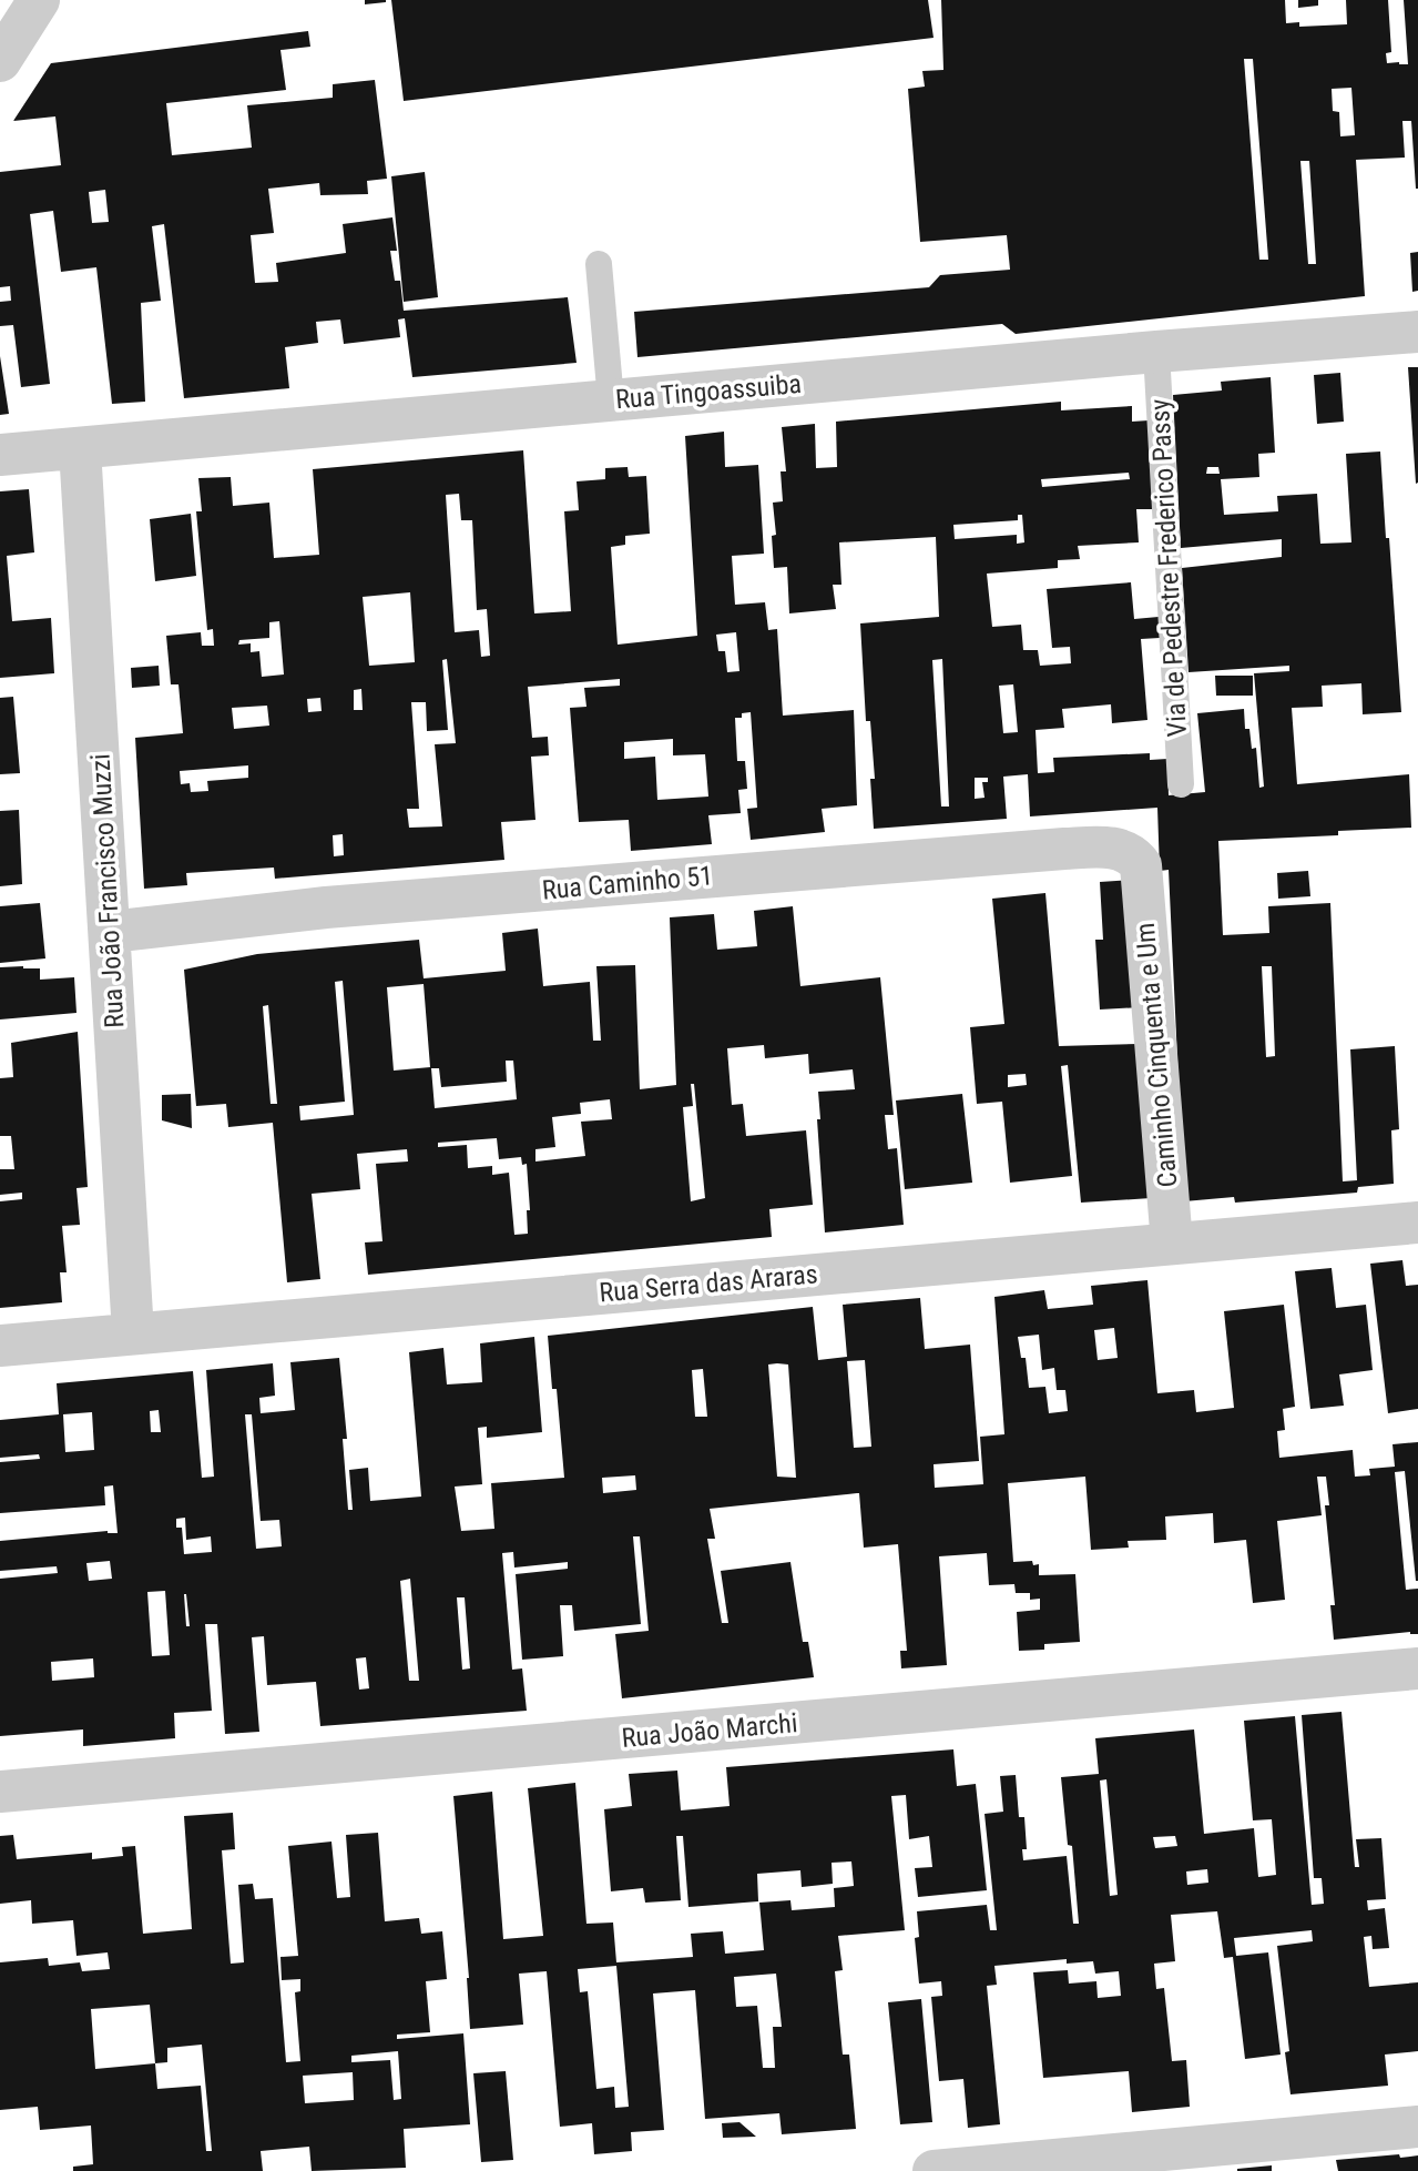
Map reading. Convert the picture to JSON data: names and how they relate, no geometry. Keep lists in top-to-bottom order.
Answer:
{
  "streets": {
    "street": [
      "Rua Tingoassuiba",
      "Rua Caminho 51",
      "Rua João Francisco Muzzi",
      "Caminho Cinquenta e Um",
      "Rua Serra das Araras",
      "Rua João Marchi"
    ],
    "lane": ["Via de Pedestre Frederico Passy"]
  },
  "crossings": [
    ["Rua Tingoassuiba", "Via de Pedestre Frederico Passy"],
    ["Rua Tingoassuiba", "Rua João Francisco Muzzi"],
    ["Rua Caminho 51", "Rua João Francisco Muzzi"],
    ["Rua Caminho 51", "Caminho Cinquenta e Um"],
    ["Rua João Francisco Muzzi", "Rua Serra das Araras"],
    ["Caminho Cinquenta e Um", "Rua Serra das Araras"]
  ]
}
